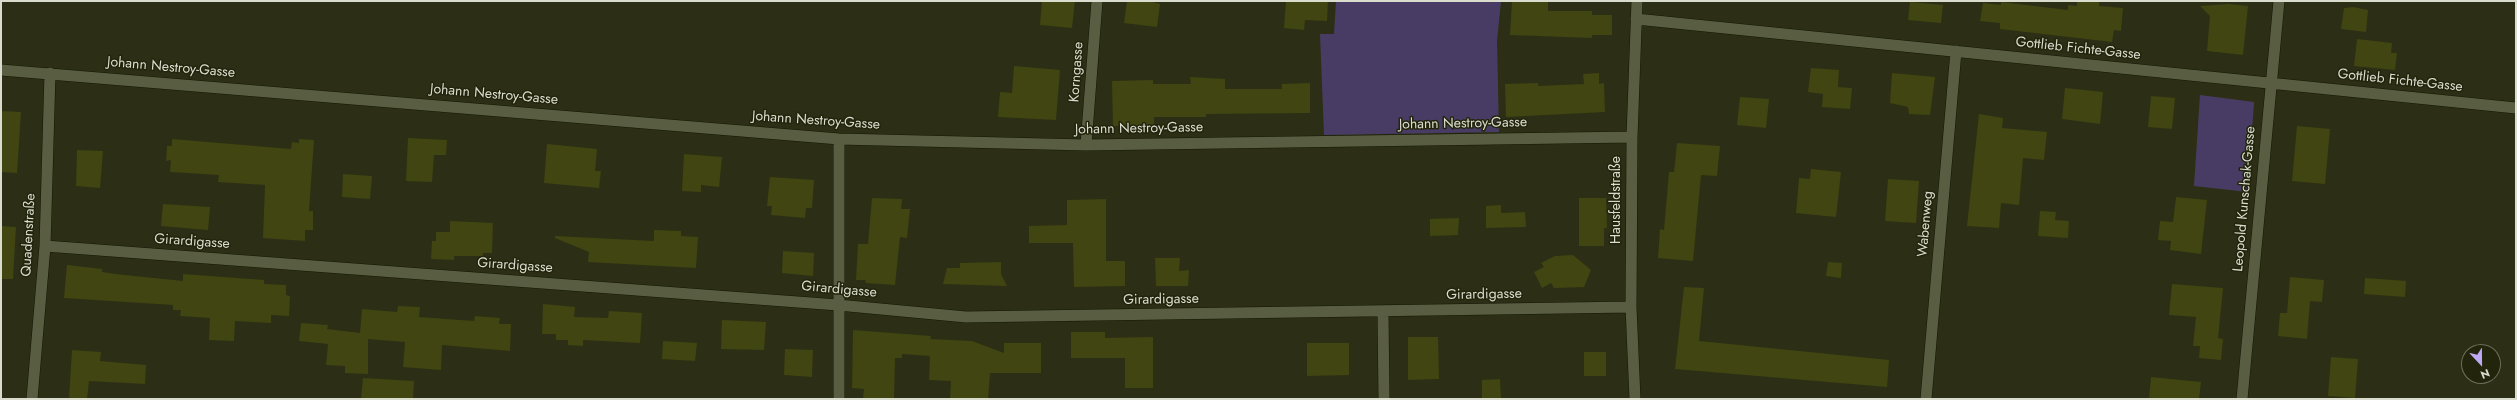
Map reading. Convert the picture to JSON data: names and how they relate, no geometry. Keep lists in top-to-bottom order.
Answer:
{
  "streets": {
    "street": [
      "Gottlieb Fichte-Gasse",
      "Johann Nestroy-Gasse",
      "Korngasse",
      "Leopold Kunschak-Gasse",
      "Hausfeldstraße",
      "Wabenweg",
      "Quadenstraße",
      "Girardigasse"
    ]
  },
  "crossings": [
    ["Gottlieb Fichte-Gasse", "Leopold Kunschak-Gasse"],
    ["Gottlieb Fichte-Gasse", "Hausfeldstraße"],
    ["Gottlieb Fichte-Gasse", "Wabenweg"],
    ["Johann Nestroy-Gasse", "Korngasse"],
    ["Johann Nestroy-Gasse", "Hausfeldstraße"],
    ["Johann Nestroy-Gasse", "Quadenstraße"],
    ["Hausfeldstraße", "Girardigasse"],
    ["Quadenstraße", "Girardigasse"]
  ],
  "north": "bottom"
}
